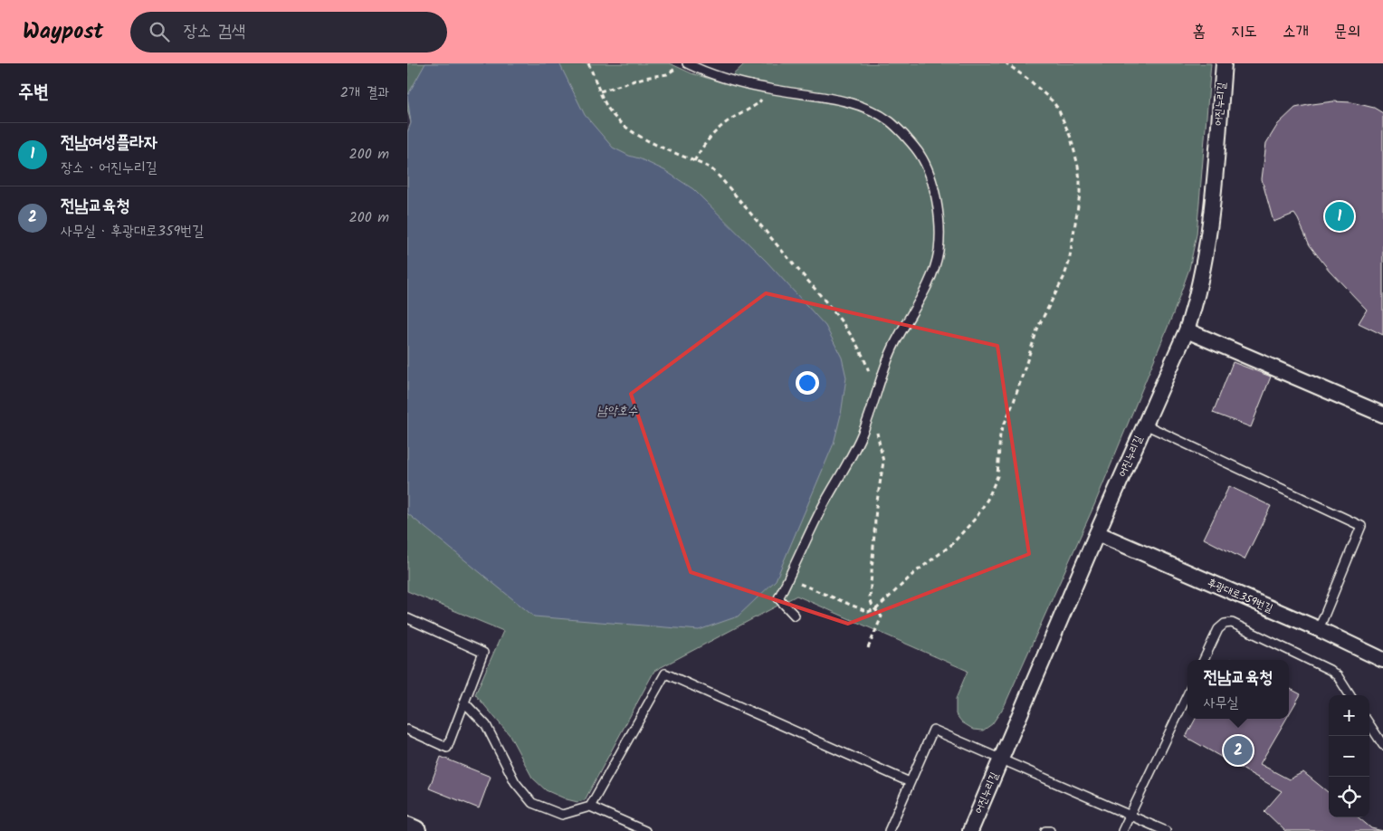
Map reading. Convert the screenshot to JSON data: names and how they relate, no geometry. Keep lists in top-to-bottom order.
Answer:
{
  "streets": {
    "street": ["어진누리길", "후광대로359번길"]
  },
  "crossings": [
    ["어진누리길", "후광대로359번길"]
  ],
  "water": ["남악호수"],
  "page": {
    "header": "Waypost",
    "search": "장소 검색",
    "nav": [
      "홈",
      "지도",
      "소개",
      "문의"
    ],
    "heading": ["주변", "2개 결과"],
    "list": [
      {
        "mark": "1",
        "name": "전남여성플라자",
        "note": "장소 · 어진누리길",
        "value": "200 m"
      },
      {
        "mark": "2",
        "name": "전남교육청",
        "note": "사무실 · 후광대로359번길",
        "value": "200 m"
      }
    ],
    "pins": ["1", "2"],
    "popup": ["전남교육청", "사무실"],
    "map_buttons": ["+", "−"]
  }
}
